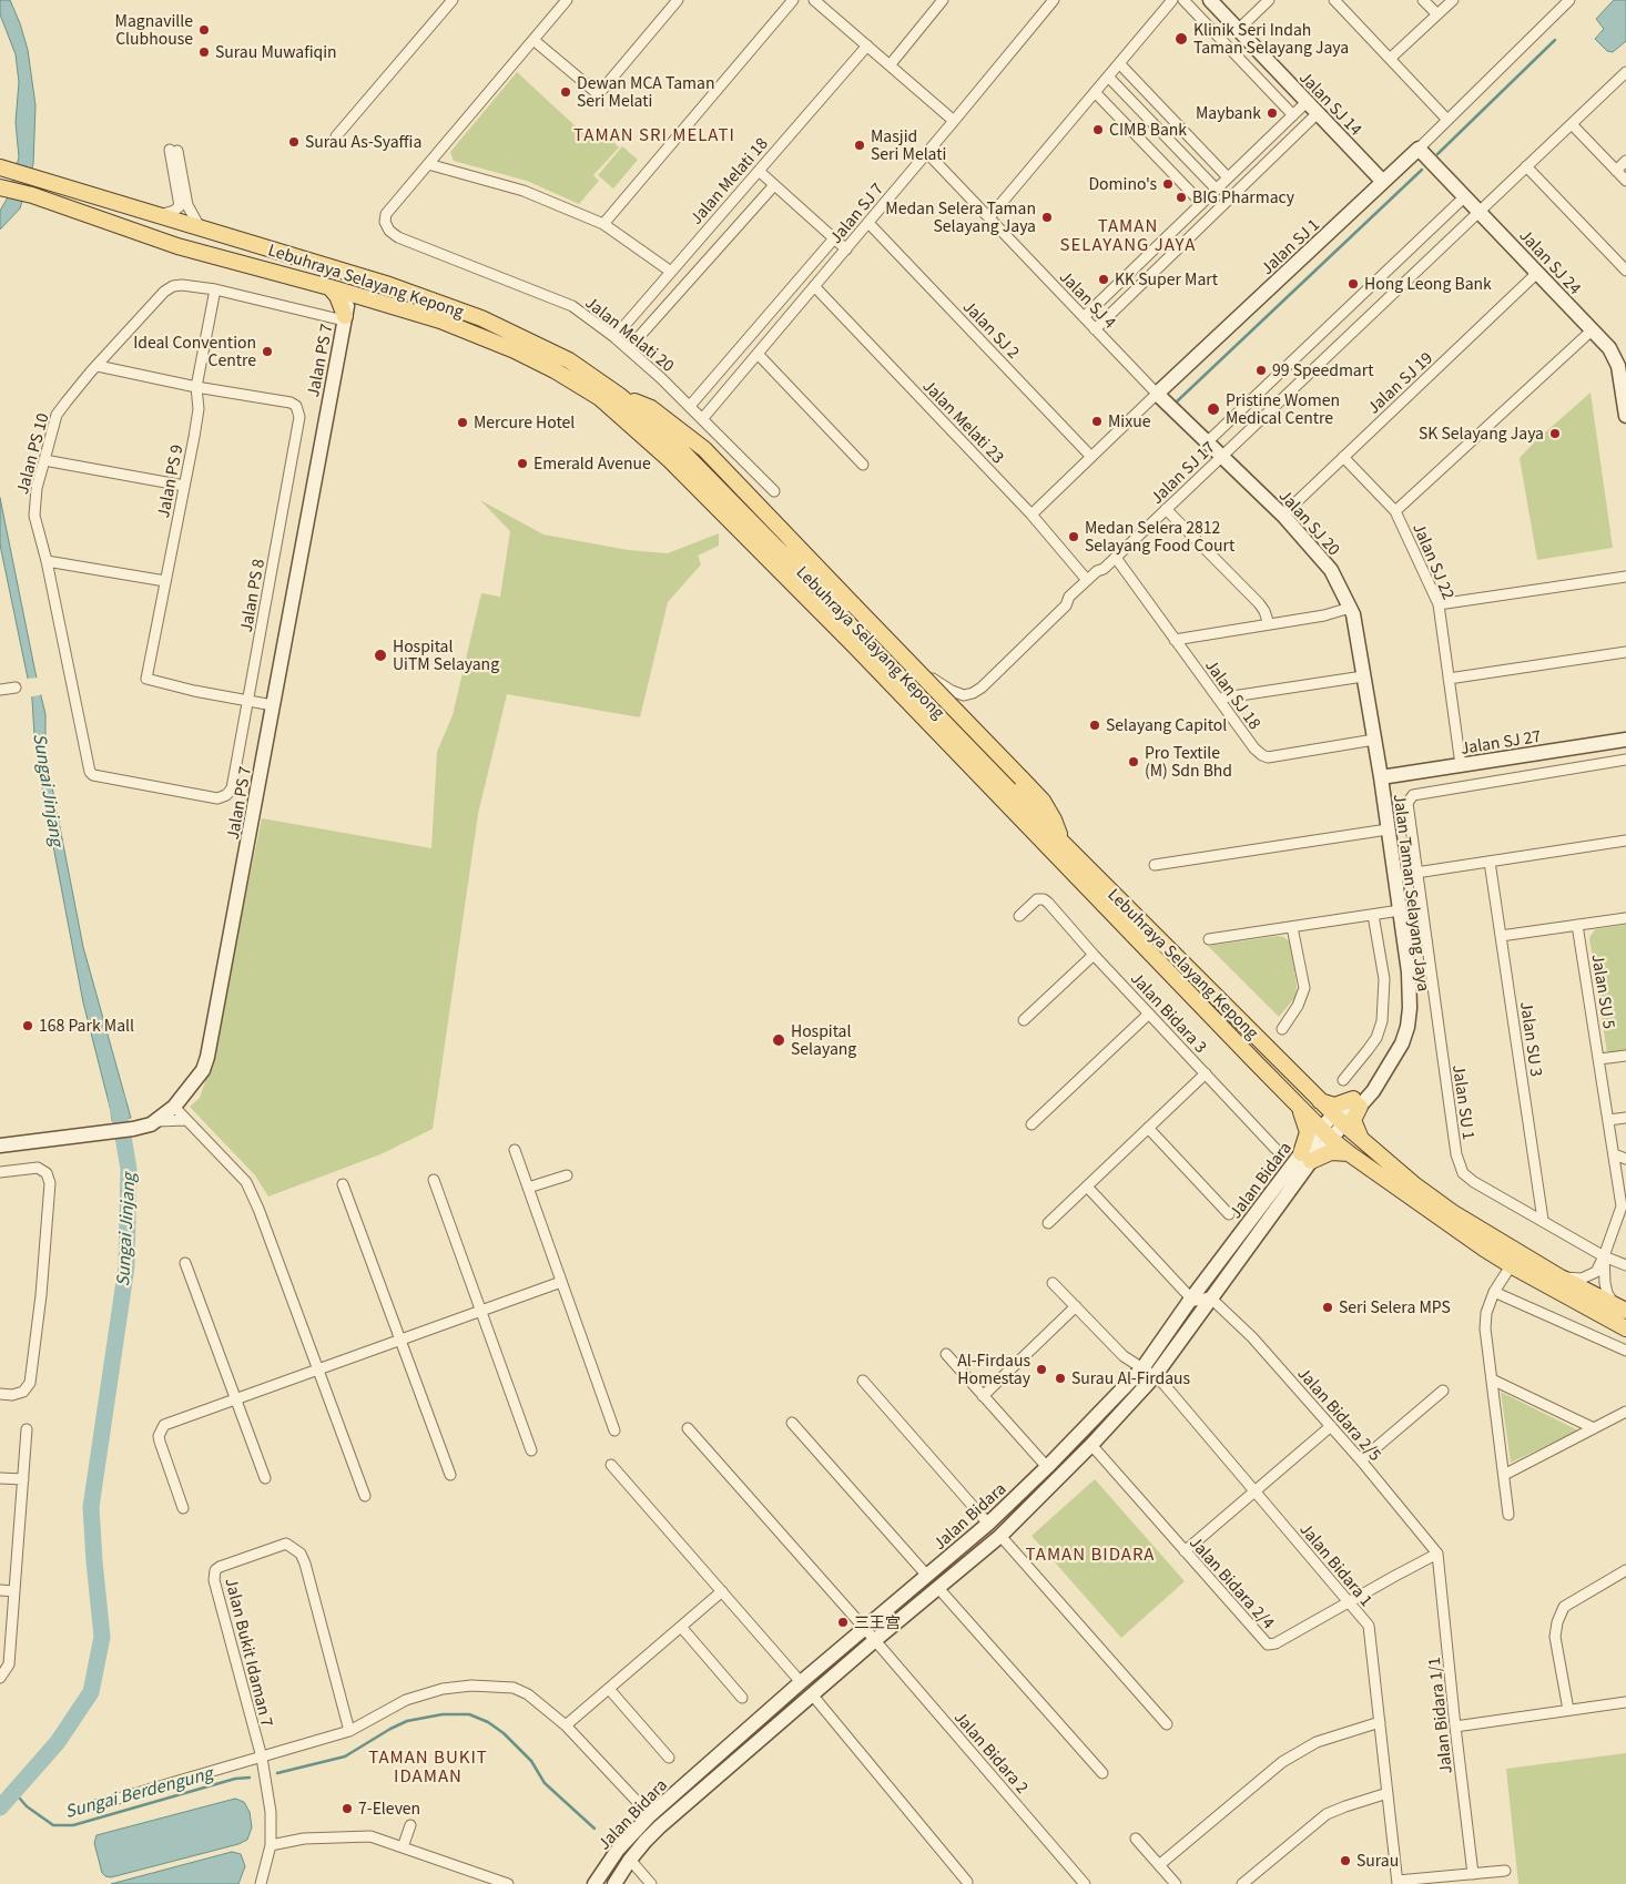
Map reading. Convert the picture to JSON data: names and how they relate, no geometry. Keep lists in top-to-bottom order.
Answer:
{
  "streets": {
    "main road": ["Lebuhraya Selayang Kepong"],
    "street": [
      "Jalan SJ 14",
      "Jalan Melati 18",
      "Jalan SJ 7",
      "Jalan SJ 1",
      "Jalan SJ 24",
      "Jalan SJ 4",
      "Jalan SJ 2",
      "Jalan Melati 20",
      "Jalan PS 7",
      "Jalan SJ 19",
      "Jalan Melati 23",
      "Jalan PS 10",
      "Jalan SJ 17",
      "Jalan PS 9",
      "Jalan SJ 20",
      "Jalan SJ 22",
      "Jalan PS 8",
      "Jalan SJ 18",
      "Jalan SJ 27",
      "Jalan Taman Selayang Jaya",
      "Jalan SU 5",
      "Jalan Bidara 3",
      "Jalan SU 3",
      "Jalan SU 1",
      "Jalan Bidara",
      "Jalan Bidara 2/5",
      "Jalan Bidara 1",
      "Jalan Bidara 2/4",
      "Jalan Bukit Idaman 7",
      "Jalan Bidara 1/1",
      "Jalan Bidara 2"
    ]
  },
  "crossings": [
    ["Jalan SJ 14", "Jalan SJ 1"],
    ["Jalan Melati 18", "Jalan Melati 20"],
    ["Jalan SJ 7", "Jalan SJ 4"],
    ["Jalan SJ 7", "Jalan SJ 2"],
    ["Jalan SJ 7", "Jalan Melati 20"],
    ["Jalan SJ 7", "Jalan Melati 23"],
    ["Jalan SJ 1", "Jalan SJ 24"],
    ["Jalan SJ 1", "Jalan SJ 4"],
    ["Jalan SJ 1", "Jalan SJ 2"],
    ["Jalan SJ 1", "Jalan Melati 23"],
    ["Jalan SJ 1", "Jalan SJ 20"],
    ["Jalan SJ 24", "Jalan SJ 19"],
    ["Jalan SJ 24", "Jalan SJ 17"],
    ["Lebuhraya Selayang Kepong", "Jalan PS 7"],
    ["Lebuhraya Selayang Kepong", "Jalan SJ 17"],
    ["Lebuhraya Selayang Kepong", "Jalan Taman Selayang Jaya"],
    ["Lebuhraya Selayang Kepong", "Jalan SU 5"],
    ["Lebuhraya Selayang Kepong", "Jalan Bidara"],
    ["Jalan SJ 4", "Jalan SJ 20"],
    ["Jalan PS 7", "Jalan PS 10"],
    ["Jalan SJ 19", "Jalan SJ 20"],
    ["Jalan SJ 19", "Jalan SJ 22"],
    ["Jalan Melati 23", "Jalan SJ 17"],
    ["Jalan PS 10", "Jalan PS 9"],
    ["Jalan PS 10", "Jalan PS 8"],
    ["Jalan SJ 17", "Jalan SJ 20"],
    ["Jalan SJ 17", "Jalan SJ 18"],
    ["Jalan PS 9", "Jalan PS 8"],
    ["Jalan SJ 20", "Jalan SJ 18"],
    ["Jalan SJ 20", "Jalan SJ 27"],
    ["Jalan SJ 20", "Jalan Taman Selayang Jaya"],
    ["Jalan SJ 22", "Jalan SJ 27"],
    ["Jalan SJ 27", "Jalan Taman Selayang Jaya"],
    ["Jalan Taman Selayang Jaya", "Jalan Bidara"],
    ["Jalan SU 5", "Jalan SU 1"],
    ["Jalan SU 3", "Jalan SU 1"],
    ["Jalan Bidara", "Jalan Bidara 2/5"],
    ["Jalan Bidara", "Jalan Bidara 1"],
    ["Jalan Bidara", "Jalan Bidara 2/4"],
    ["Jalan Bidara", "Jalan Bidara 2"],
    ["Jalan Bidara 2/5", "Jalan Bidara 2/4"],
    ["Jalan Bidara 2/5", "Jalan Bidara 1/1"],
    ["Jalan Bidara 1", "Jalan Bidara 2/4"],
    ["Jalan Bidara 2/4", "Jalan Bidara 1/1"]
  ],
  "districts": [
    "TAMAN SRI MELATI",
    "TAMAN SELAYANG JAYA",
    "TAMAN BIDARA",
    "TAMAN BUKIT IDAMAN"
  ],
  "water": ["Sungai Jinjang", "Sungai Berdengung"],
  "places": [
    "Magnaville Clubhouse",
    "Klinik Seri Indah Taman Selayang Jaya",
    "Surau Muwafiqin",
    "Dewan MCA Taman Seri Melati",
    "Maybank",
    "CIMB Bank",
    "Surau As-Syaffia",
    "Masjid Seri Melati",
    "Domino's",
    "BIG Pharmacy",
    "Medan Selera Taman Selayang Jaya",
    "KK Super Mart",
    "Hong Leong Bank",
    "Ideal Convention Centre",
    "99 Speedmart",
    "Pristine Women Medical Centre",
    "Mixue",
    "Mercure Hotel",
    "SK Selayang Jaya",
    "Emerald Avenue",
    "Medan Selera 2812 Selayang Food Court",
    "Hospital UiTM Selayang",
    "Selayang Capitol",
    "Pro Textile (M) Sdn Bhd",
    "168 Park Mall",
    "Hospital Selayang",
    "Seri Selera MPS",
    "Al-Firdaus Homestay",
    "Surau Al-Firdaus",
    "三王宫",
    "7-Eleven",
    "Surau"
  ]
}
